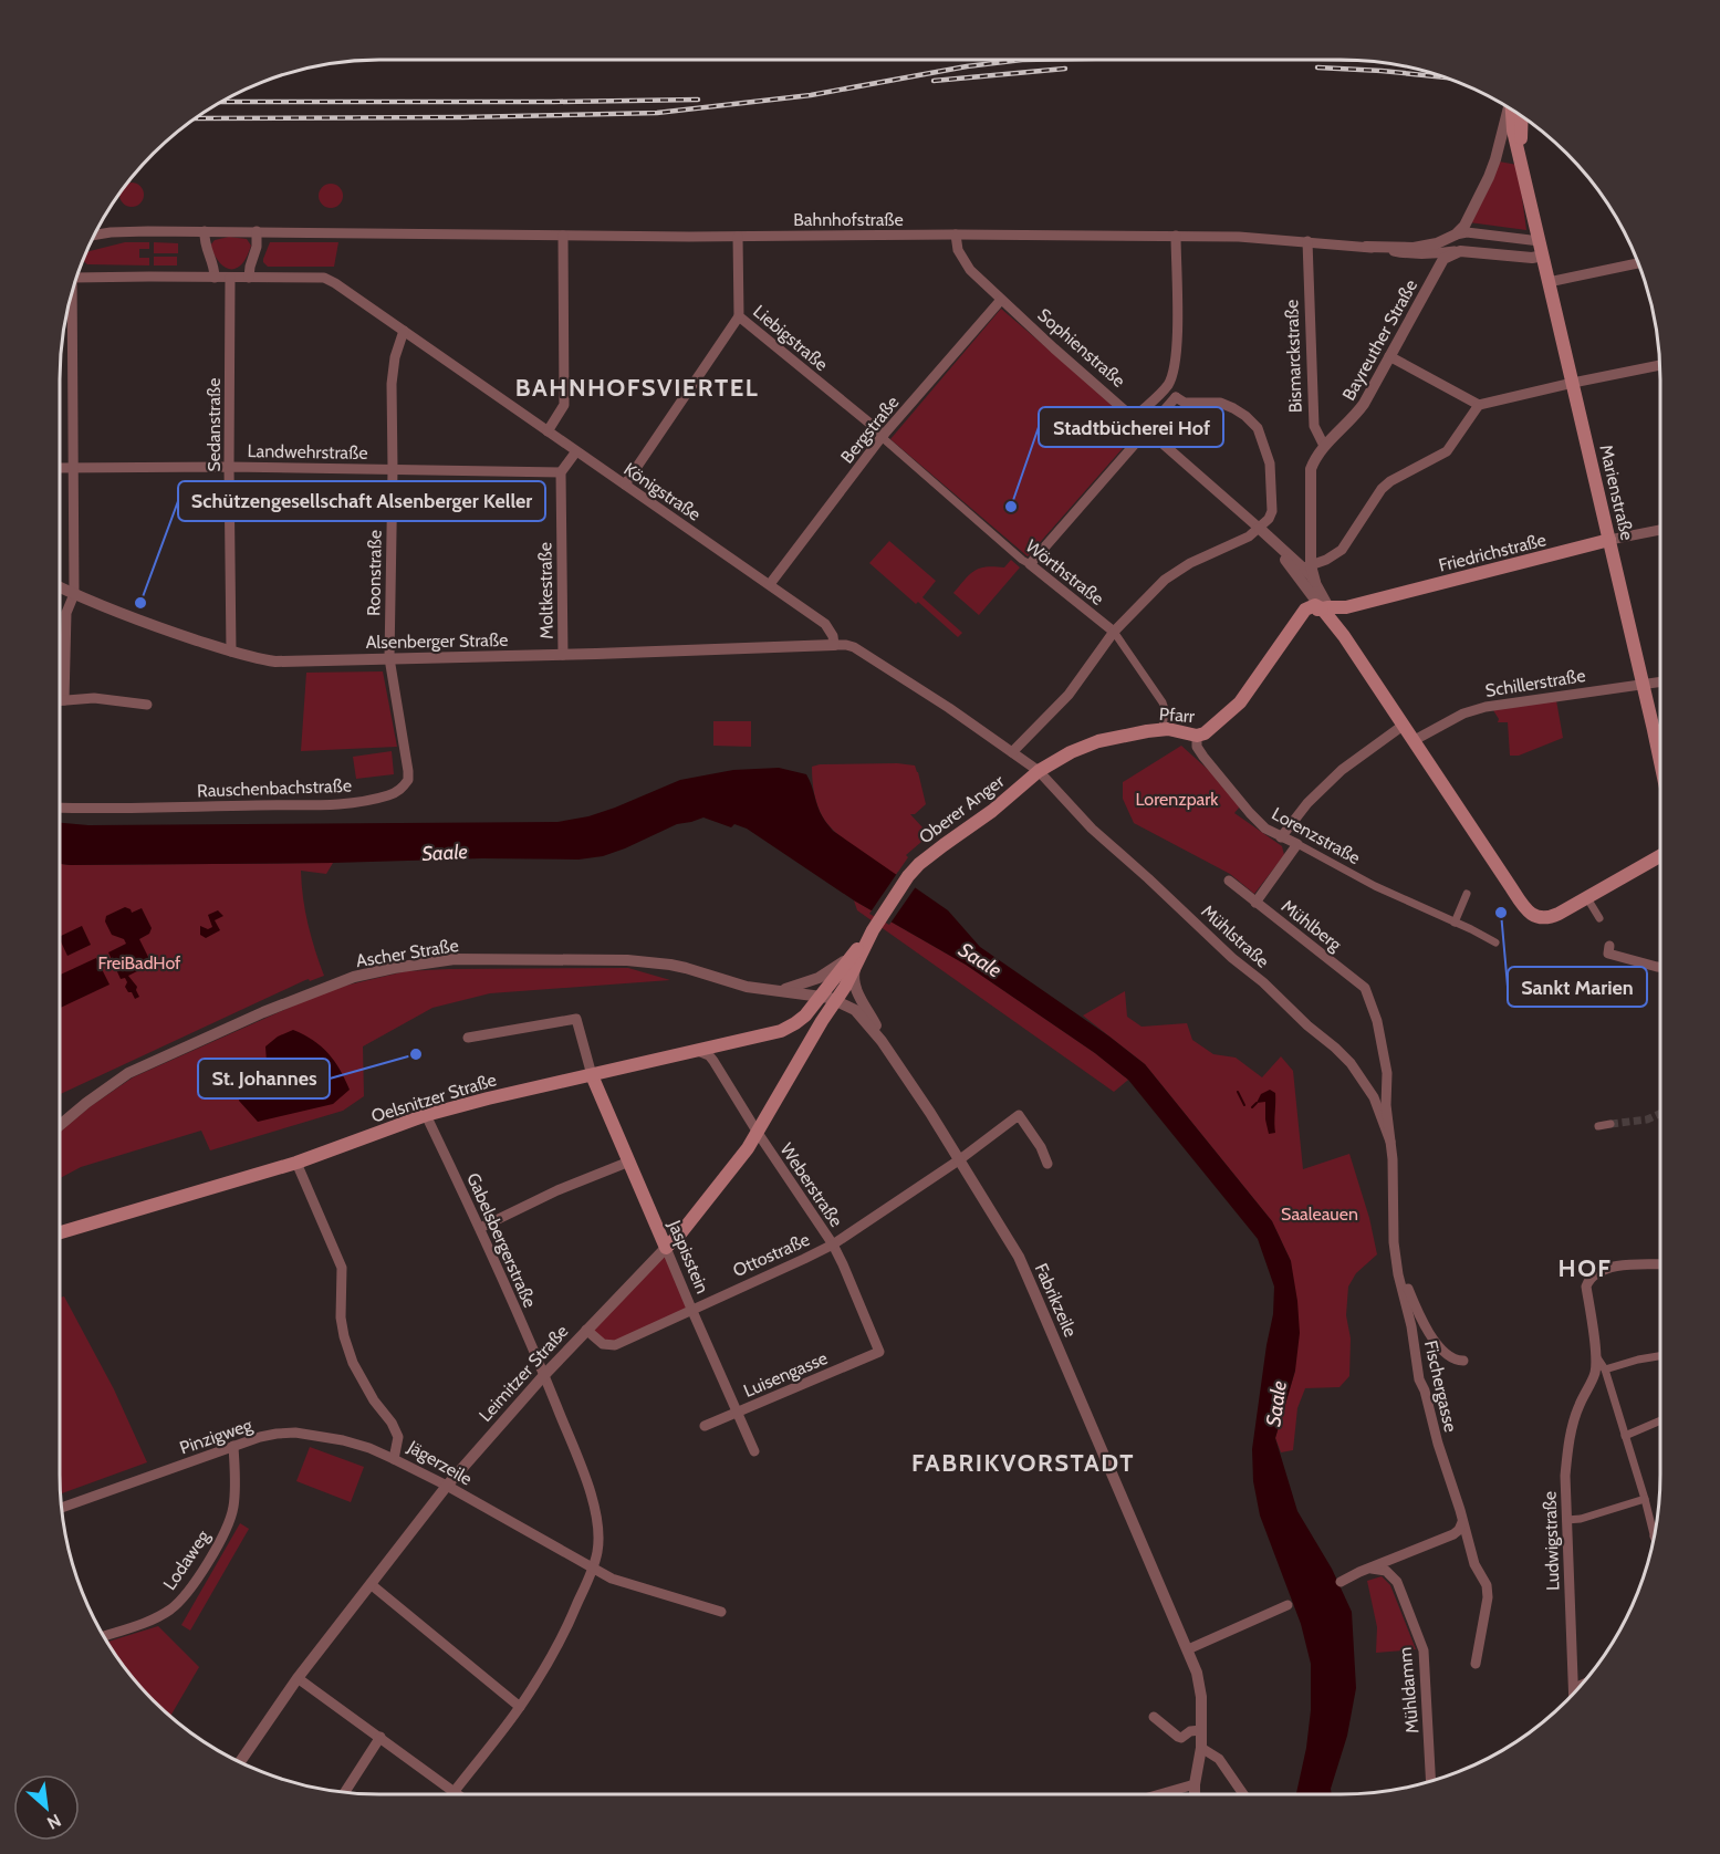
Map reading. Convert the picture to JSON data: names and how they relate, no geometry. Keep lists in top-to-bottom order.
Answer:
{
  "streets": {
    "main road": [
      "Sophienstraße",
      "Marienstraße",
      "Friedrichstraße",
      "Pfarr",
      "Oberer Anger",
      "Oelsnitzer Straße",
      "Jaspisstein",
      "Leimitzer Straße"
    ],
    "street": [
      "Bahnhofstraße",
      "Liebigstraße",
      "Bayreuther Straße",
      "Bismarckstraße",
      "Sedanstraße",
      "Bergstraße",
      "Landwehrstraße",
      "Königstraße",
      "Wörthstraße",
      "Roonstraße",
      "Moltkestraße",
      "Alsenberger Straße",
      "Schillerstraße",
      "Rauschenbachstraße",
      "Lorenzstraße",
      "Mühlberg",
      "Mühlstraße",
      "Ascher Straße",
      "Weberstraße",
      "Gabelsbergerstraße",
      "Ottostraße",
      "Fabrikzeile",
      "Luisengasse",
      "Fischergasse",
      "Pinzigweg",
      "Jägerzeile",
      "Ludwigstraße",
      "Lodaweg",
      "Mühldamm"
    ]
  },
  "crossings": [
    ["Bahnhofstraße", "Liebigstraße"],
    ["Bahnhofstraße", "Bayreuther Straße"],
    ["Bahnhofstraße", "Sophienstraße"],
    ["Bahnhofstraße", "Bismarckstraße"],
    ["Liebigstraße", "Bergstraße"],
    ["Liebigstraße", "Wörthstraße"],
    ["Bayreuther Straße", "Bismarckstraße"],
    ["Sophienstraße", "Bergstraße"],
    ["Sophienstraße", "Friedrichstraße"],
    ["Sophienstraße", "Pfarr"],
    ["Sedanstraße", "Landwehrstraße"],
    ["Sedanstraße", "Königstraße"],
    ["Sedanstraße", "Alsenberger Straße"],
    ["Bergstraße", "Königstraße"],
    ["Bergstraße", "Wörthstraße"],
    ["Landwehrstraße", "Roonstraße"],
    ["Landwehrstraße", "Moltkestraße"],
    ["Königstraße", "Roonstraße"],
    ["Königstraße", "Alsenberger Straße"],
    ["Marienstraße", "Friedrichstraße"],
    ["Marienstraße", "Schillerstraße"],
    ["Friedrichstraße", "Pfarr"],
    ["Wörthstraße", "Pfarr"],
    ["Roonstraße", "Alsenberger Straße"],
    ["Roonstraße", "Rauschenbachstraße"],
    ["Moltkestraße", "Alsenberger Straße"],
    ["Alsenberger Straße", "Rauschenbachstraße"],
    ["Pfarr", "Oberer Anger"],
    ["Pfarr", "Lorenzstraße"],
    ["Pfarr", "Mühlstraße"],
    ["Oberer Anger", "Mühlstraße"],
    ["Oberer Anger", "Oelsnitzer Straße"],
    ["Oberer Anger", "Leimitzer Straße"],
    ["Mühlberg", "Fischergasse"],
    ["Mühlstraße", "Fischergasse"],
    ["Ascher Straße", "Oelsnitzer Straße"],
    ["Ascher Straße", "Fabrikzeile"],
    ["Ascher Straße", "Leimitzer Straße"],
    ["Oelsnitzer Straße", "Weberstraße"],
    ["Oelsnitzer Straße", "Gabelsbergerstraße"],
    ["Oelsnitzer Straße", "Jaspisstein"],
    ["Oelsnitzer Straße", "Leimitzer Straße"],
    ["Oelsnitzer Straße", "Jägerzeile"],
    ["Weberstraße", "Ottostraße"],
    ["Weberstraße", "Leimitzer Straße"],
    ["Weberstraße", "Luisengasse"],
    ["Gabelsbergerstraße", "Leimitzer Straße"],
    ["Gabelsbergerstraße", "Jägerzeile"],
    ["Ottostraße", "Jaspisstein"],
    ["Ottostraße", "Fabrikzeile"],
    ["Ottostraße", "Leimitzer Straße"],
    ["Jaspisstein", "Leimitzer Straße"],
    ["Jaspisstein", "Luisengasse"],
    ["Fabrikzeile", "Leimitzer Straße"],
    ["Leimitzer Straße", "Jägerzeile"],
    ["Pinzigweg", "Jägerzeile"],
    ["Pinzigweg", "Lodaweg"]
  ],
  "districts": ["BAHNHOFSVIERTEL", "HOF", "FABRIKVORSTADT"],
  "water": ["Saale"],
  "parks": ["Lorenzpark", "FreiBadHof", "Saaleauen"],
  "places": [
    "Stadtbücherei Hof",
    "Schützengesellschaft Alsenberger Keller",
    "Sankt Marien",
    "St. Johannes"
  ],
  "north": "bottom right"
}
